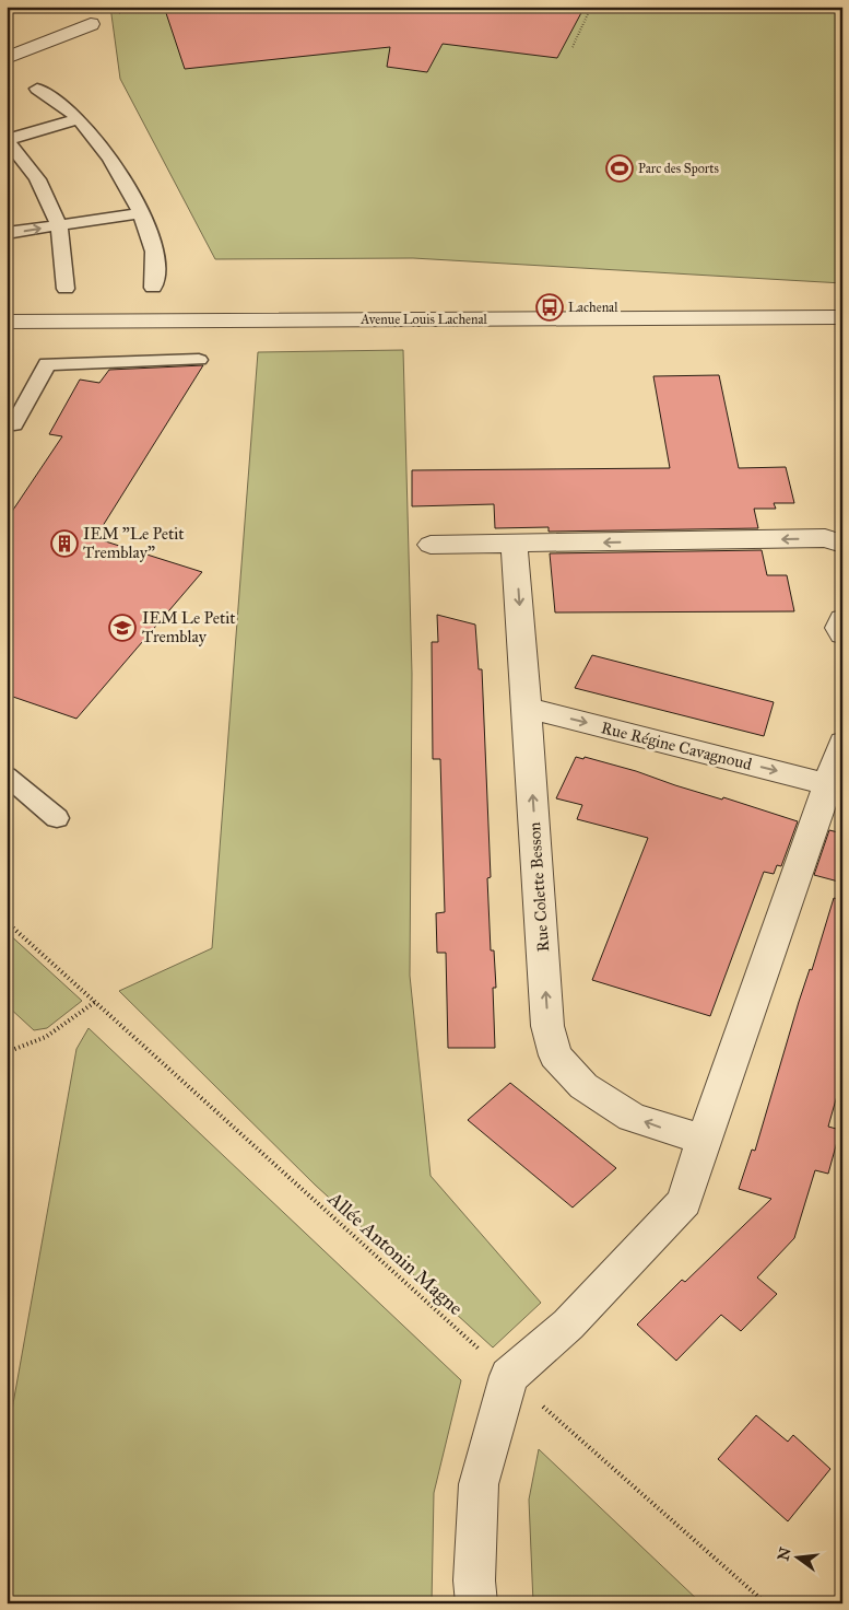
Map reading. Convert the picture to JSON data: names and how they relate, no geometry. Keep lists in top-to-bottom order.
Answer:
{
  "streets": {
    "street": ["Avenue Louis Lachenal", "Rue Régine Cavagnoud", "Rue Colette Besson"],
    "path": ["Allée Antonin Magne"]
  },
  "crossings": [
    ["Rue Régine Cavagnoud", "Rue Colette Besson"]
  ],
  "places": {
    "sports": ["Parc des Sports"],
    "bus stop": ["Lachenal"],
    "building": ["IEM \"Le Petit Tremblay\""],
    "school or university": ["IEM Le Petit Tremblay"]
  },
  "north": "left"
}
